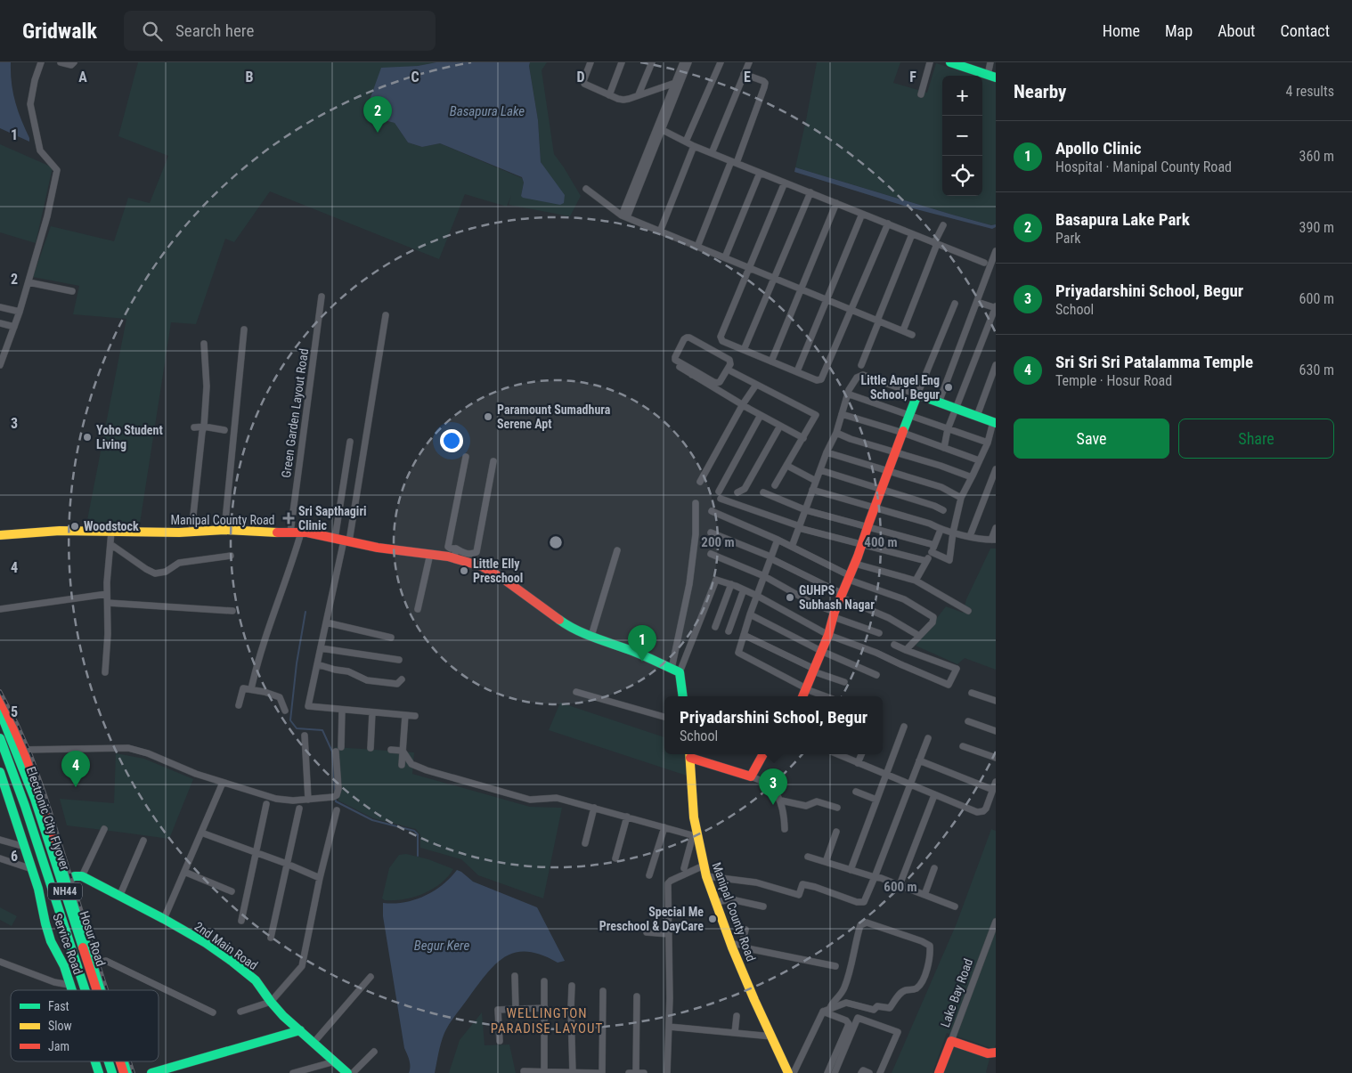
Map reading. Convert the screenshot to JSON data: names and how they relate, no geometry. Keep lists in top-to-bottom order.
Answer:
{
  "streets": {
    "main road": [
      "Manipal County Road",
      "Electronic City Flyover",
      "NH44",
      "Hosur Road",
      "Service Road",
      "2nd Main Road",
      "Lake Bay Road"
    ],
    "street": ["Green Garden Layout Road"]
  },
  "crossings": [
    ["Green Garden Layout Road", "Manipal County Road"],
    ["Electronic City Flyover", "NH44"]
  ],
  "districts": ["WELLINGTON PARADISE LAYOUT"],
  "water": ["Basapura Lake", "Begur Kere"],
  "places": {
    "other": [
      "Little Angel Eng School, Begur",
      "Paramount Sumadhura Serene Apt",
      "Yoho Student Living",
      "Woodstock",
      "Little Elly Preschool",
      "GUHPS Subhash Nagar",
      "Special Me Preschool & DayCare"
    ],
    "health": ["Sri Sapthagiri Clinic"]
  },
  "legend": ["Fast", "Slow", "Jam"],
  "page": {
    "header": "Gridwalk",
    "search": "Search here",
    "nav": [
      "Home",
      "Map",
      "About",
      "Contact"
    ],
    "heading": ["Nearby", "4 results"],
    "map_buttons": ["+", "−"],
    "pins": [
      "2",
      "1",
      "4",
      "3"
    ],
    "list": [
      {
        "mark": "1",
        "name": "Apollo Clinic",
        "note": "Hospital · Manipal County Road",
        "value": "360 m"
      },
      {
        "mark": "2",
        "name": "Basapura Lake Park",
        "note": "Park",
        "value": "390 m"
      },
      {
        "mark": "3",
        "name": "Priyadarshini School, Begur",
        "note": "School",
        "value": "600 m"
      },
      {
        "mark": "4",
        "name": "Sri Sri Sri Patalamma Temple",
        "note": "Temple · Hosur Road",
        "value": "630 m"
      }
    ],
    "buttons": ["Save", "Share"],
    "popup": ["Priyadarshini School, Begur", "School"]
  },
  "grid": {
    "columns": [
      "A",
      "B",
      "C",
      "D",
      "E",
      "F"
    ],
    "rows": [
      "1",
      "2",
      "3",
      "4",
      "5",
      "6"
    ]
  },
  "rings": ["200 m", "400 m", "600 m"]
}
